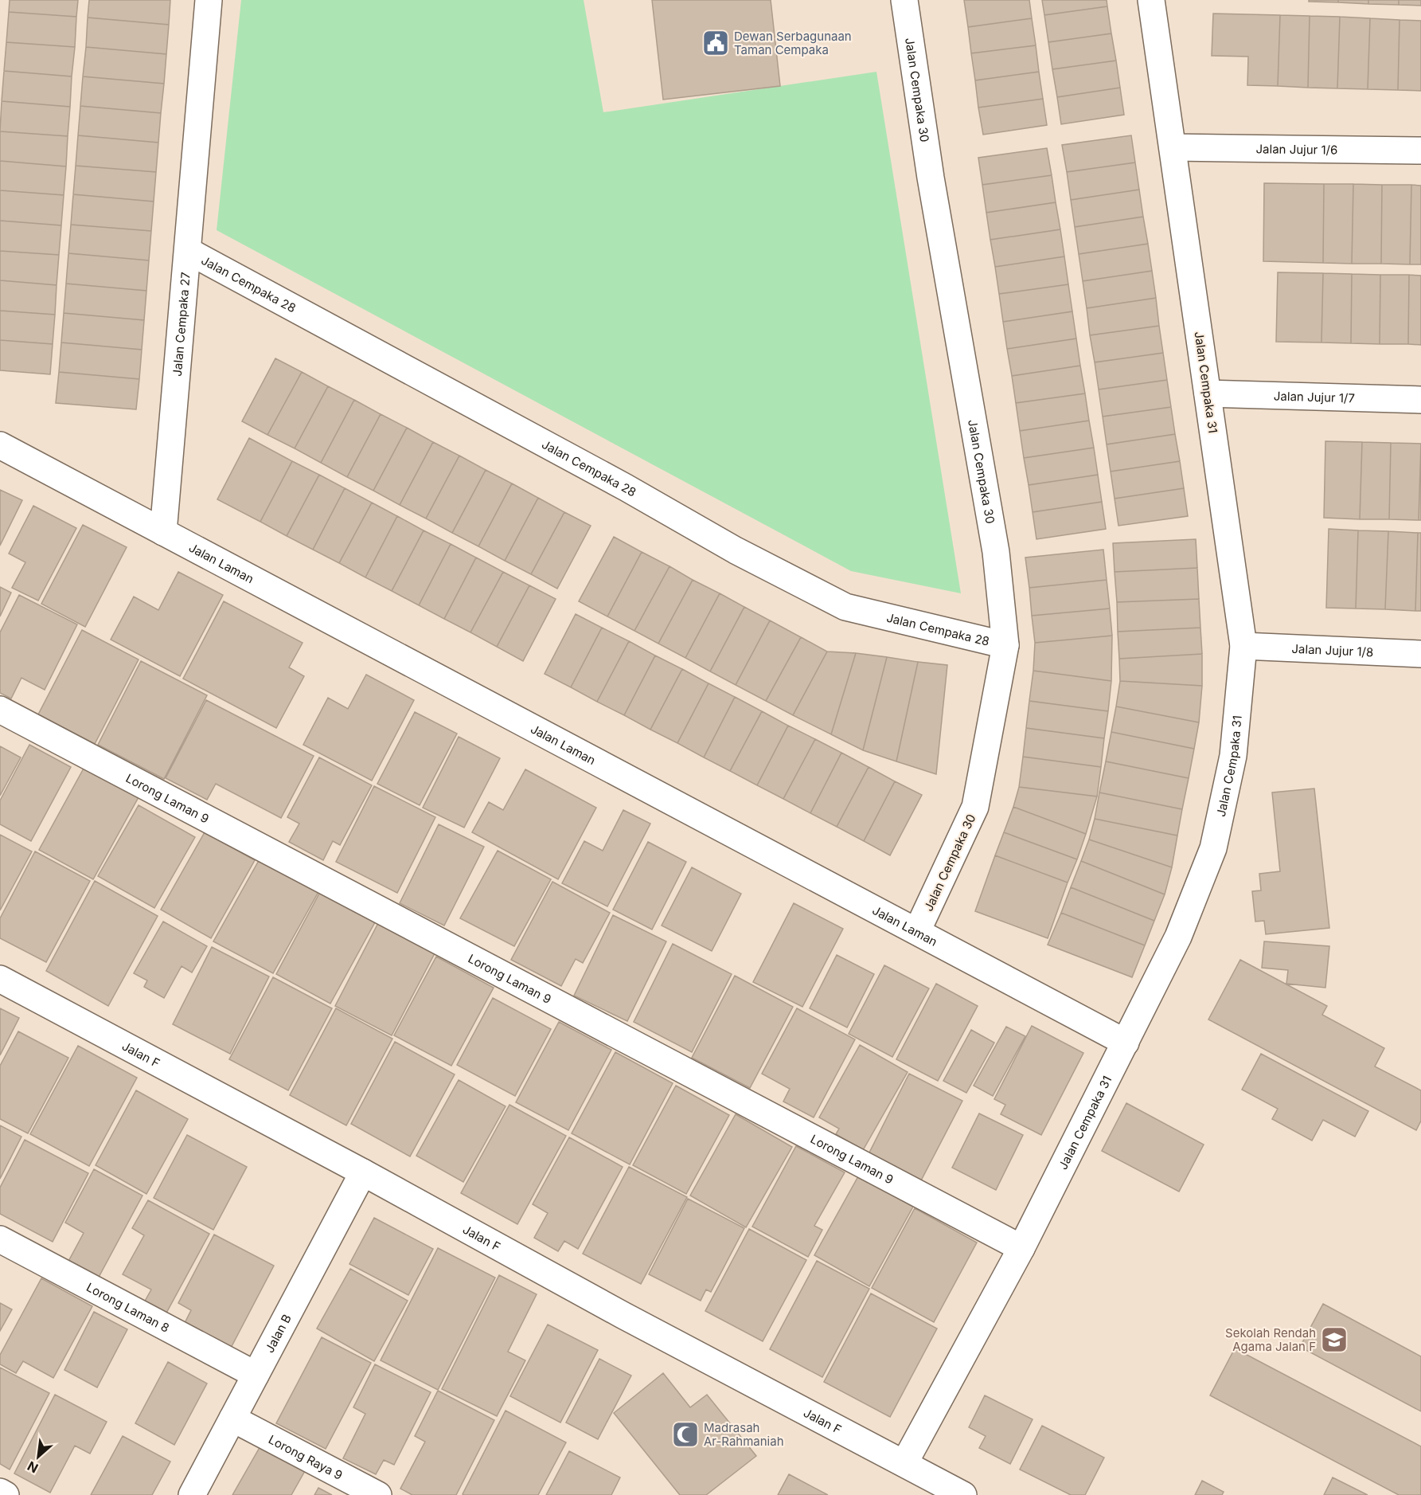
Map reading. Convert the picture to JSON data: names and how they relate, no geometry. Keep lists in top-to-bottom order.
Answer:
{
  "streets": {
    "street": [
      "Jalan Cempaka 30",
      "Jalan Jujur 1/6",
      "Jalan Cempaka 28",
      "Jalan Cempaka 27",
      "Jalan Cempaka 31",
      "Jalan Jujur 1/7",
      "Jalan Laman",
      "Jalan Jujur 1/8",
      "Lorong Laman 9",
      "Jalan F",
      "Lorong Laman 8",
      "Jalan B",
      "Lorong Raya 9"
    ]
  },
  "crossings": [
    ["Jalan Cempaka 30", "Jalan Cempaka 28"],
    ["Jalan Cempaka 30", "Jalan Laman"],
    ["Jalan Jujur 1/6", "Jalan Cempaka 31"],
    ["Jalan Cempaka 28", "Jalan Cempaka 27"],
    ["Jalan Cempaka 27", "Jalan Laman"],
    ["Jalan Cempaka 31", "Jalan Jujur 1/7"],
    ["Jalan Cempaka 31", "Jalan Laman"],
    ["Jalan Cempaka 31", "Jalan Jujur 1/8"],
    ["Jalan Cempaka 31", "Lorong Laman 9"],
    ["Jalan Cempaka 31", "Jalan F"],
    ["Jalan F", "Jalan B"],
    ["Lorong Laman 8", "Jalan B"],
    ["Jalan B", "Lorong Raya 9"]
  ],
  "places": {
    "public building": ["Dewan Serbagunaan Taman Cempaka"],
    "school or university": ["Sekolah Rendah Agama Jalan F"],
    "mosque": ["Madrasah Ar-Rahmaniah"]
  },
  "north": "bottom left"
}
